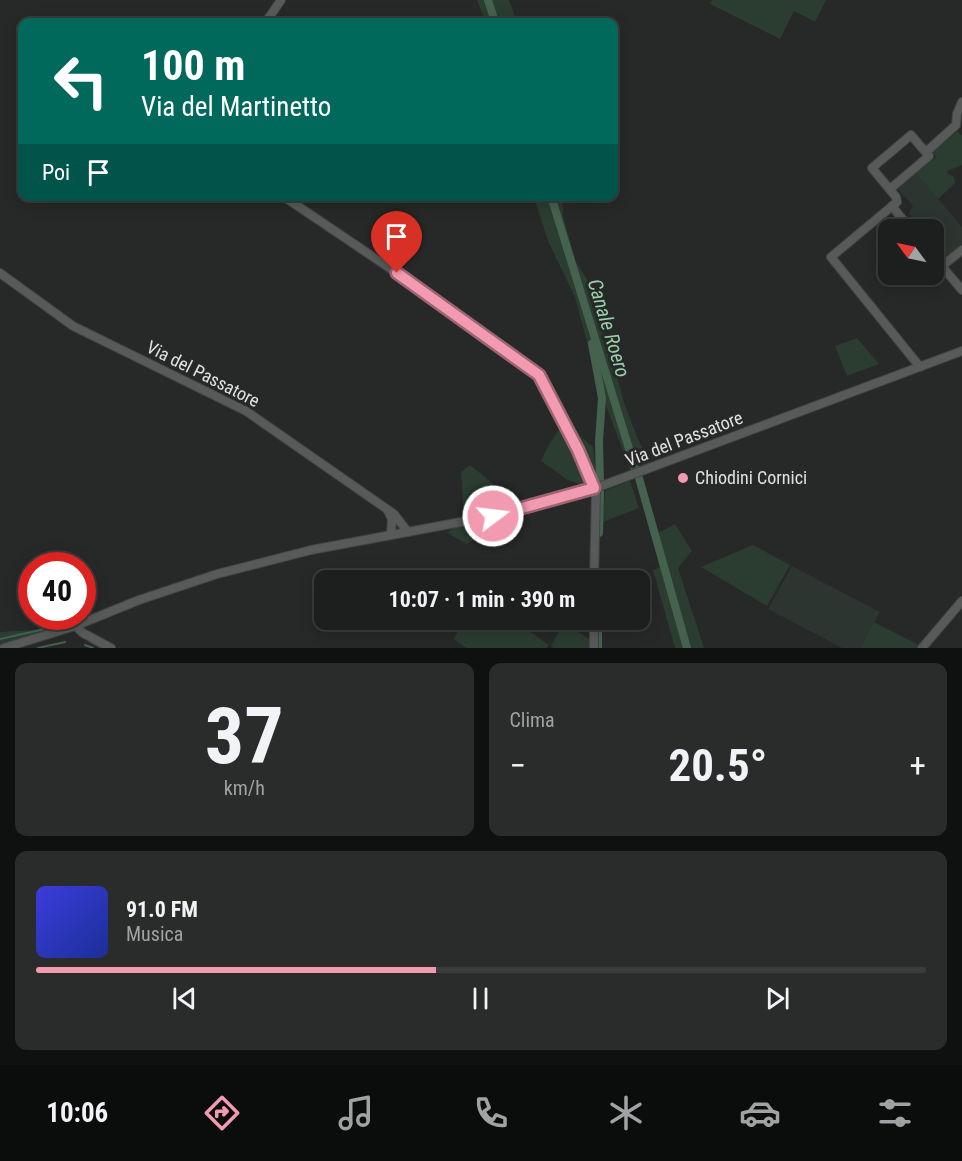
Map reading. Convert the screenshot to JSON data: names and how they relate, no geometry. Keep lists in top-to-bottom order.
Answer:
{
  "streets": {
    "street": ["Via del Passatore"]
  },
  "water": ["Canale Roero"],
  "places": ["Chiodini Cornici"],
  "north": "top left",
  "page": {
    "turn": ["100 m", "Via del Martinetto"],
    "then": "Poi",
    "limit": "40",
    "trip": "10:07 · 1 min · 390 m",
    "tile": [
      ["37", "km/h"],
      "Clima"
    ],
    "heat": ["−", "20.5°", "+"],
    "song": ["91.0 FM", "Musica"],
    "tabs": "10:06"
  }
}
